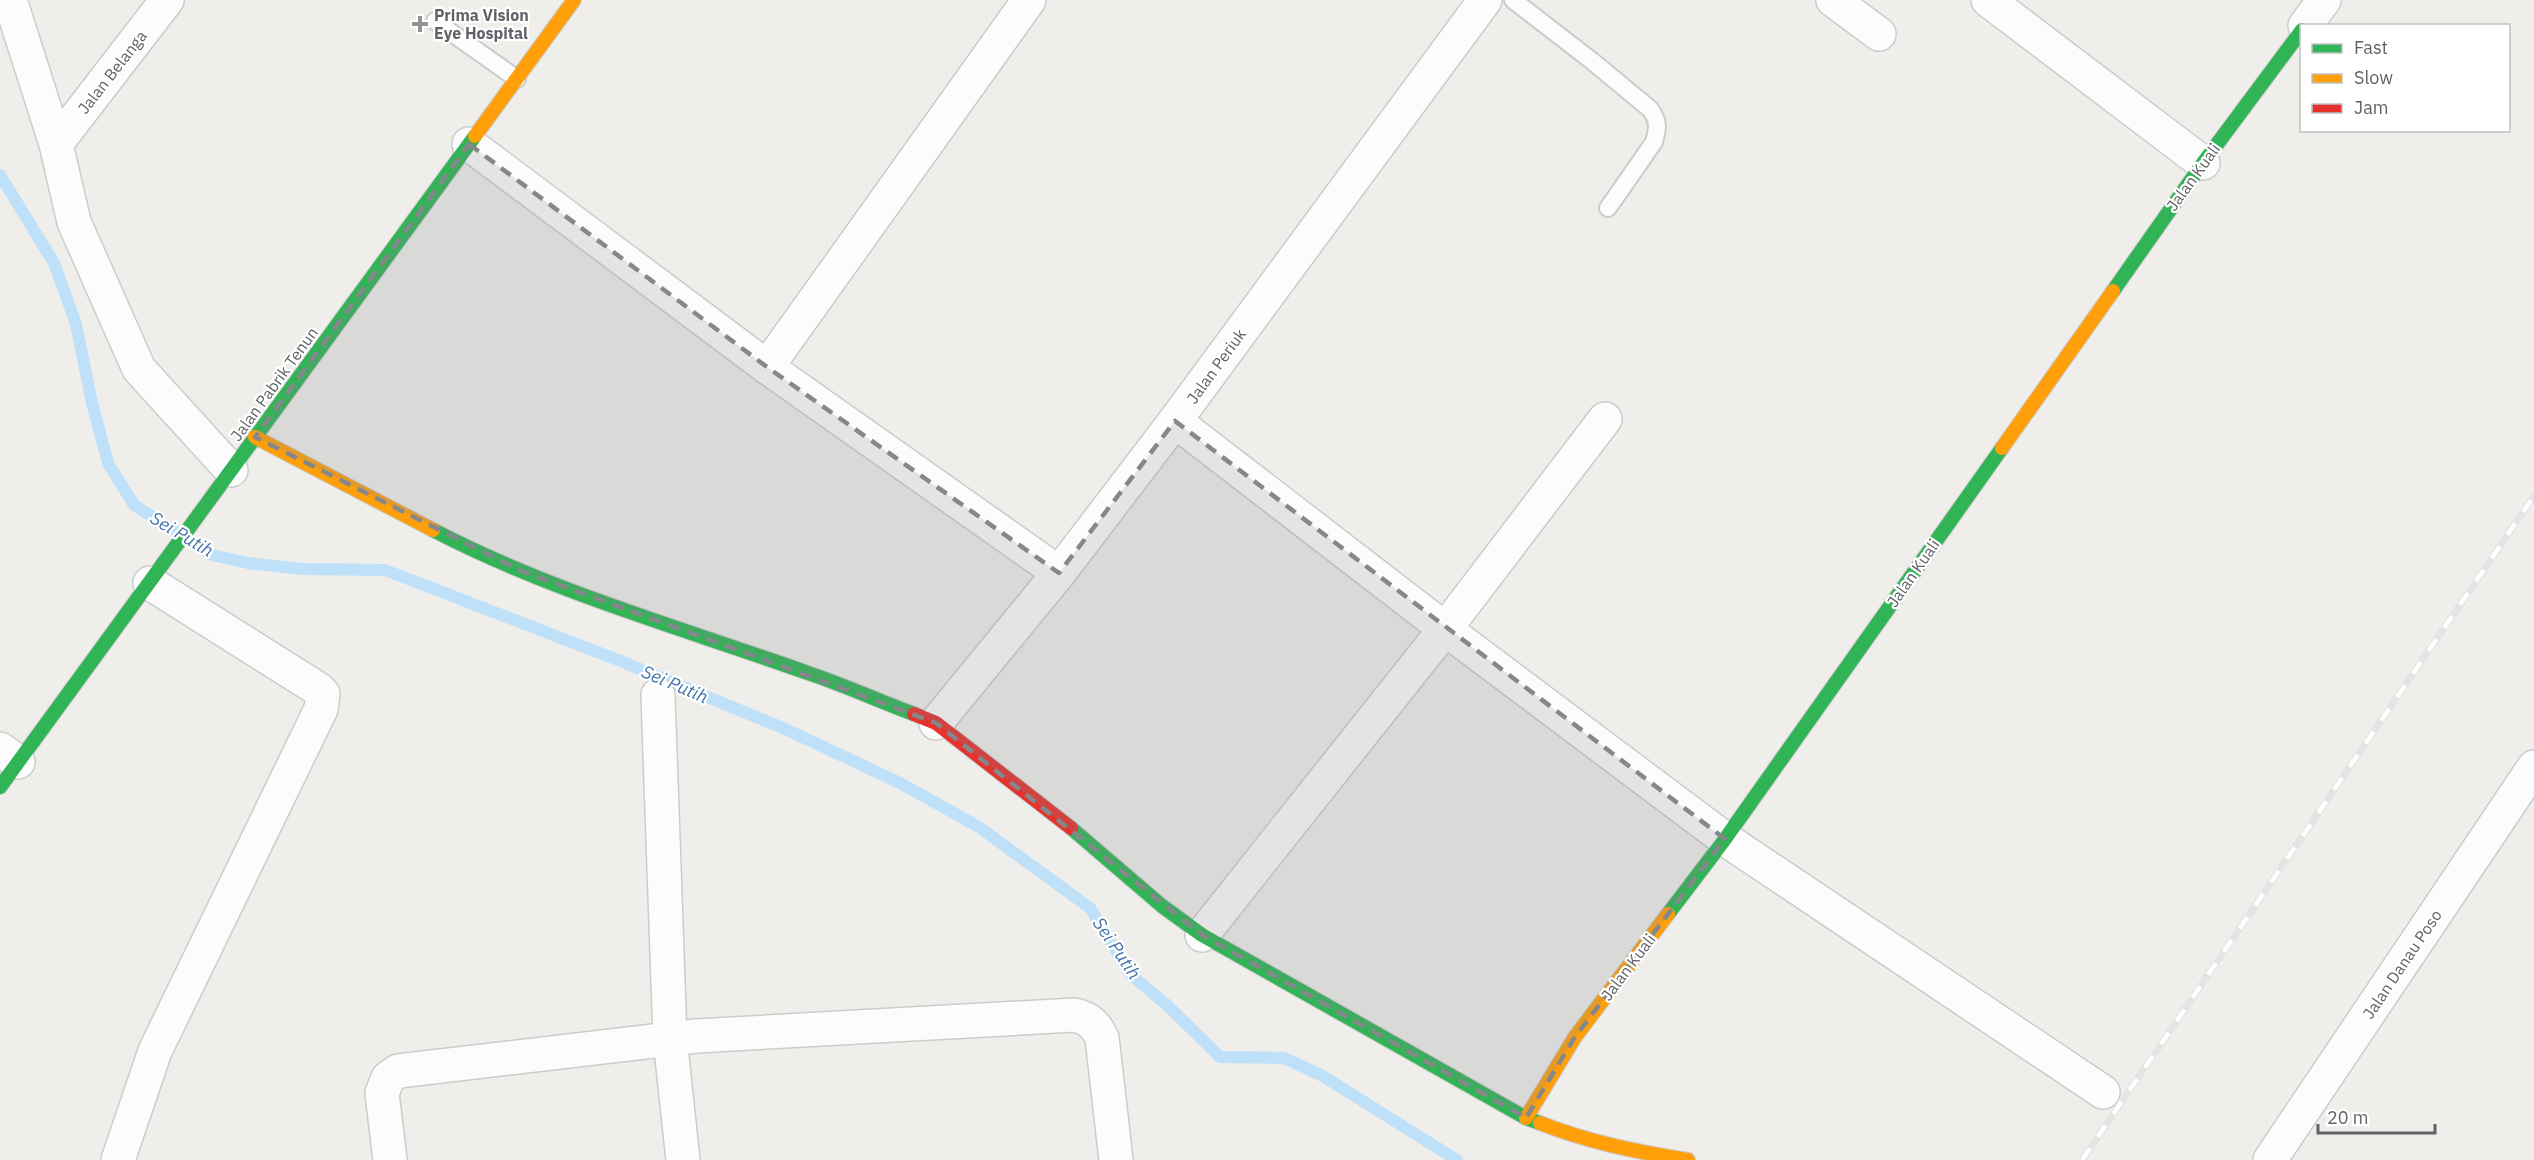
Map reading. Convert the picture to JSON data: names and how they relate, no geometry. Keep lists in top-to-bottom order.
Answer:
{
  "streets": {
    "street": [
      "Jalan Belanga",
      "Jalan Kuali",
      "Jalan Periuk",
      "Jalan Pabrik Tenun",
      "Jalan Danau Poso"
    ]
  },
  "water": ["Sei Putih"],
  "places": {
    "health": ["Prima Vision Eye Hospital"]
  },
  "legend": ["Fast", "Slow", "Jam"],
  "scale_bar": "20 m"
}
